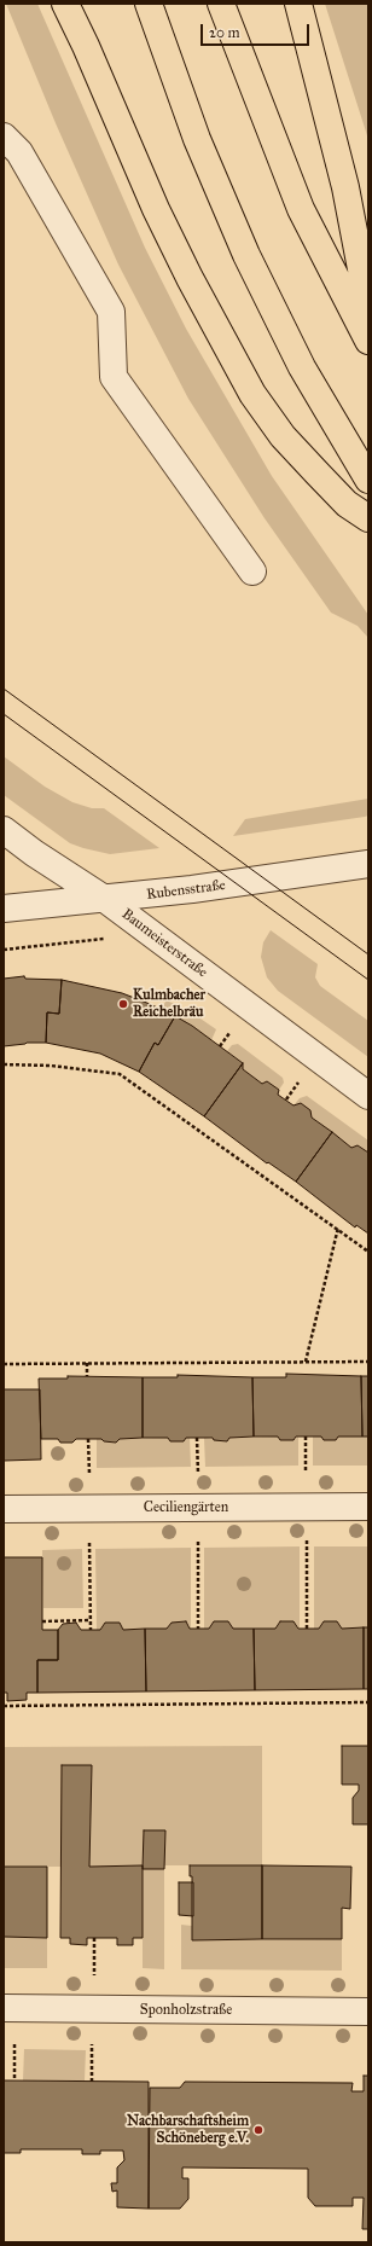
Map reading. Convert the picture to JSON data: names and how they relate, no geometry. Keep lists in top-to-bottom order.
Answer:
{
  "streets": {
    "street": [
      "Rubensstraße",
      "Baumeisterstraße",
      "Ceciliengärten",
      "Sponholzstraße"
    ]
  },
  "crossings": [
    ["Rubensstraße", "Baumeisterstraße"]
  ],
  "places": ["Kulmbacher Reichelbräu", "Nachbarschaftsheim Schöneberg e.V."],
  "scale_bar": "20 m"
}
